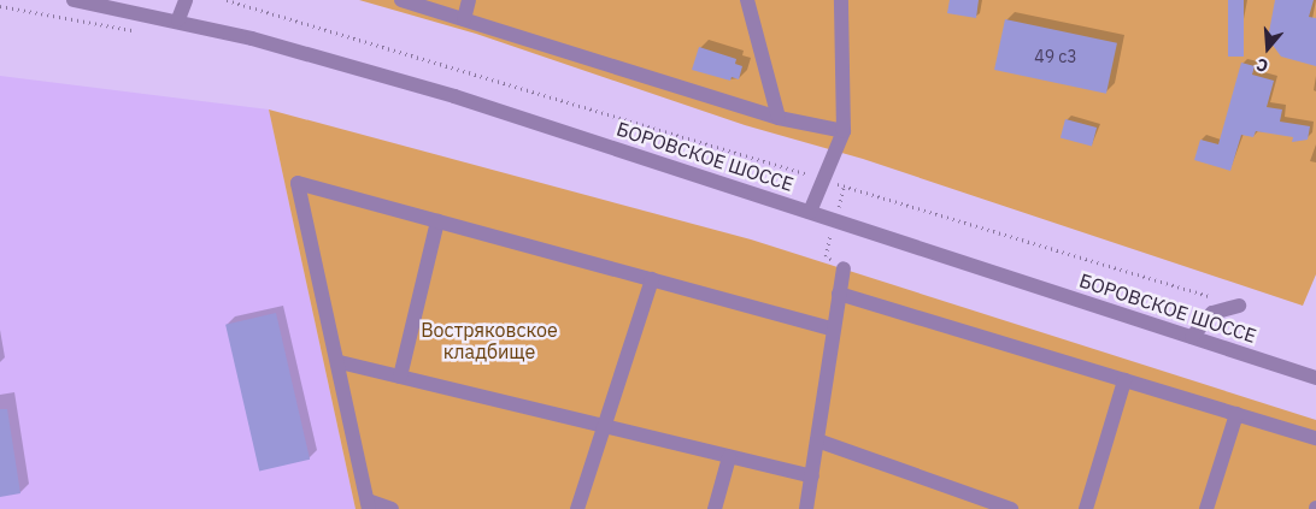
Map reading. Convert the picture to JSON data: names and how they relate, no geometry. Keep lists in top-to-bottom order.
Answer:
{
  "streets": {
    "street": ["БОРОВСКОЕ ШОССЕ"]
  },
  "parks": ["Востряковское кладбище"],
  "house_numbers": ["49 с3"],
  "north": "bottom"
}
